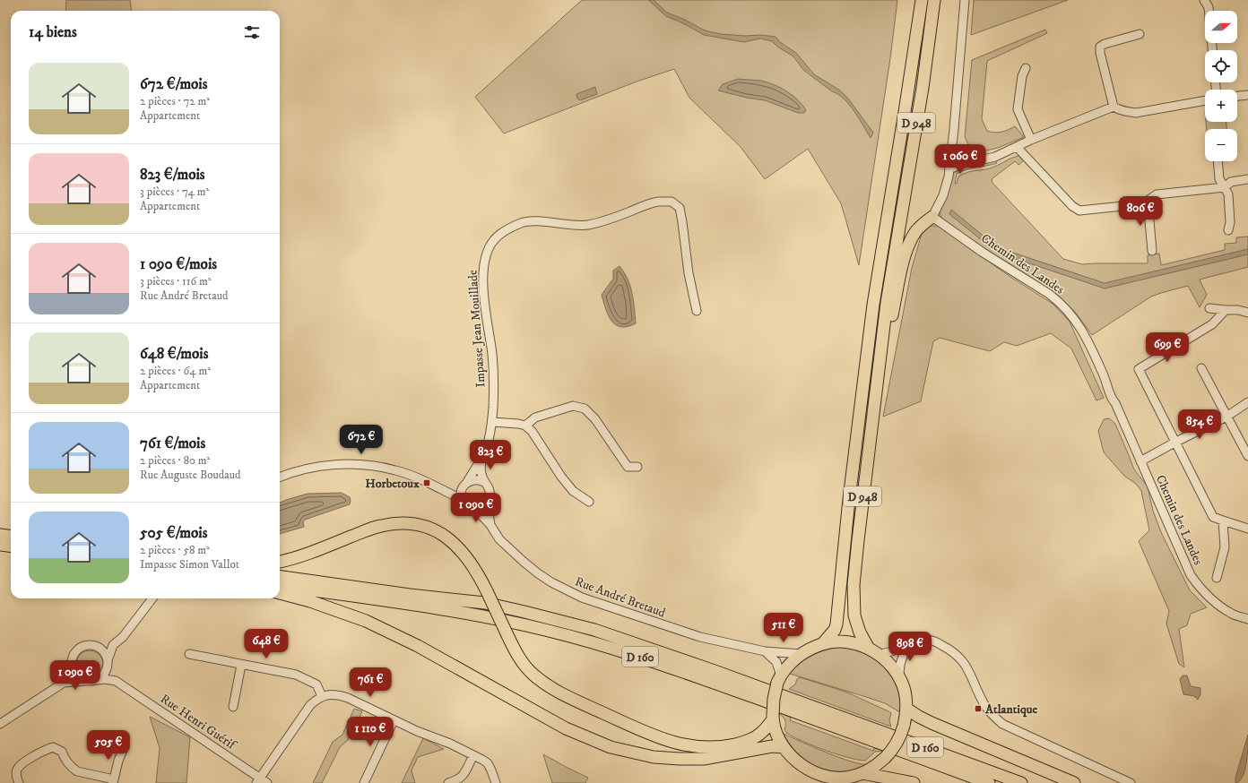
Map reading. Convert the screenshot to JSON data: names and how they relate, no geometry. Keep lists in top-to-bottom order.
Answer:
{
  "streets": {
    "highway": ["D 948", "D 160"],
    "street": [
      "Chemin des Landes",
      "Impasse Jean Mouillade",
      "Rue André Bretaud",
      "Rue Henri Guérif"
    ]
  },
  "places": {
    "transit": ["Horbetoux", "Atlantique"]
  },
  "north": "right",
  "page": {
    "map_buttons": ["+", "−"],
    "heading": "14 biens",
    "list": [
      {
        "name": "672 €/mois",
        "note": "2 pièces · 72 m² · Appartement"
      },
      {
        "name": "823 €/mois",
        "note": "3 pièces · 74 m² · Appartement"
      },
      {
        "name": "1 090 €/mois",
        "note": "3 pièces · 116 m² · Rue André Bretaud"
      },
      {
        "name": "648 €/mois",
        "note": "2 pièces · 64 m² · Appartement"
      },
      {
        "name": "761 €/mois",
        "note": "2 pièces · 80 m² · Rue Auguste Boudaud"
      },
      {
        "name": "505 €/mois",
        "note": "2 pièces · 58 m² · Impasse Simon Vallot"
      }
    ],
    "price": [
      "1 060 €",
      "806 €",
      "699 €",
      "854 €",
      "672 €",
      "823 €",
      "1 090 €",
      "511 €",
      "648 €",
      "898 €",
      "1 090 €",
      "761 €",
      "1 110 €",
      "505 €"
    ]
  }
}
